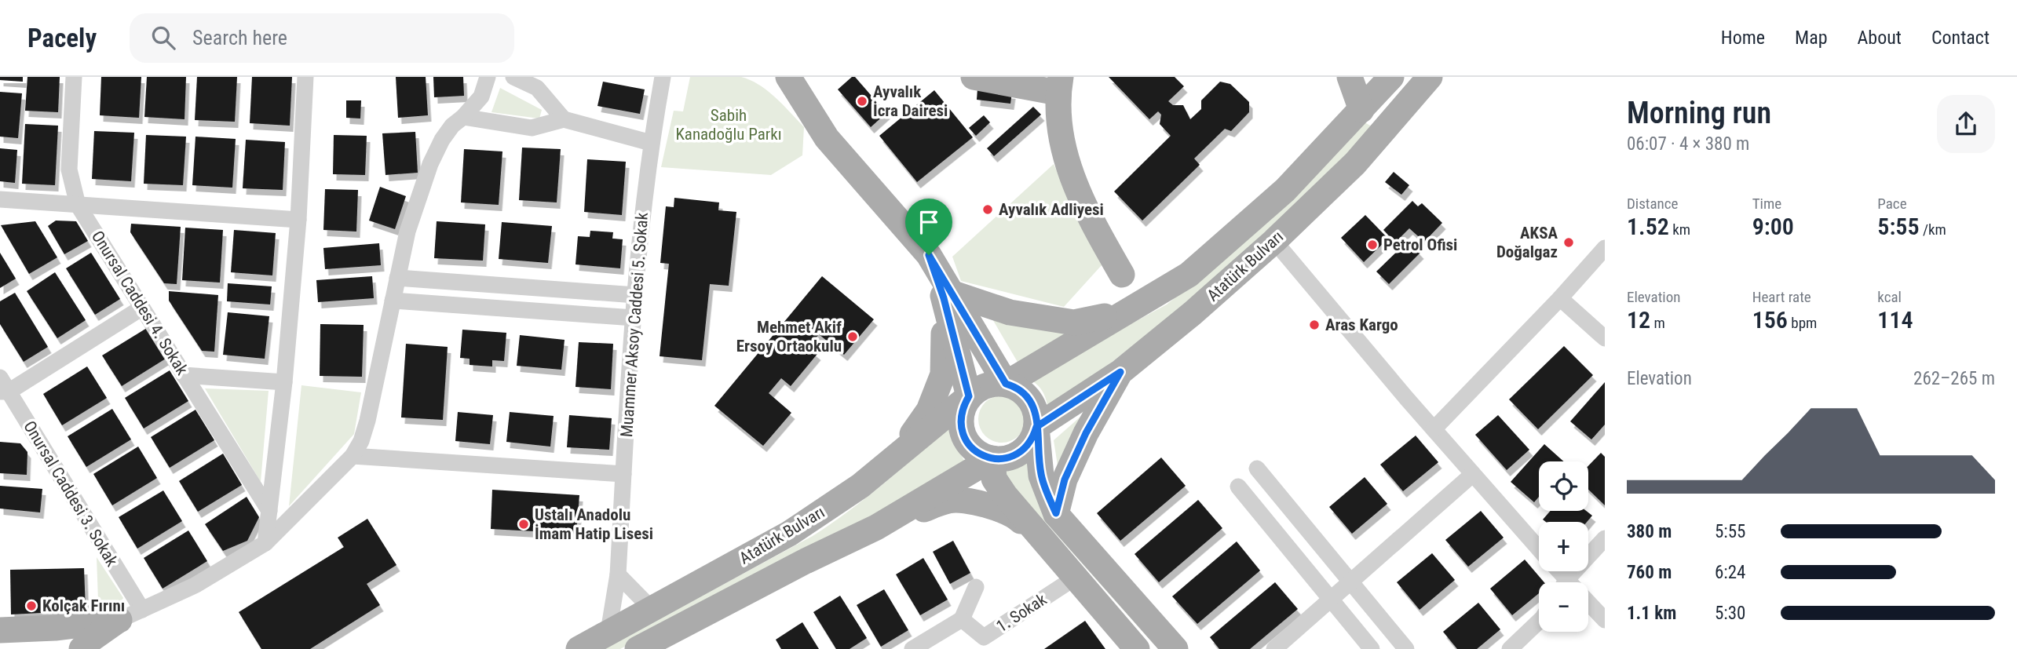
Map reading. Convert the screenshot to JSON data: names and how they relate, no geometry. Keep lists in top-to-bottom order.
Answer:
{
  "streets": {
    "main road": ["Atatürk Bulvarı"],
    "street": [
      "Onursal Caddesi 4. Sokak",
      "Muammer Aksoy Caddesi 5. Sokak",
      "Onursal Caddesi 3. Sokak",
      "1. Sokak"
    ]
  },
  "crossings": [
    ["Atatürk Bulvarı", "Muammer Aksoy Caddesi 5. Sokak"]
  ],
  "parks": ["Sabih Kanadoğlu Parkı"],
  "places": [
    "Ayvalık İcra Dairesi",
    "Ayvalık Adliyesi",
    "AKSA Doğalgaz",
    "Petrol Ofisi",
    "Aras Kargo",
    "Mehmet Akif Ersoy Ortaokulu",
    "Ustalı Anadolu İmam Hatip Lisesi",
    "Kolçak Fırını"
  ],
  "page": {
    "header": "Pacely",
    "search": "Search here",
    "nav": [
      "Home",
      "Map",
      "About",
      "Contact"
    ],
    "heading": ["Morning run", "06:07 · 4 × 380 m"],
    "stats": [
      ["Distance", "1.52 km"],
      ["Time", "9:00"],
      ["Pace", "5:55 /km"],
      ["Elevation", "12 m"],
      ["Heart rate", "156 bpm"],
      ["kcal", "114"]
    ],
    "chart": ["Elevation", "262–265 m"],
    "map_buttons": ["+", "−"],
    "list": [
      {
        "name": "380 m",
        "note": "5:55"
      },
      {
        "name": "760 m",
        "note": "6:24"
      },
      {
        "name": "1.1 km",
        "note": "5:30"
      }
    ]
  }
}
